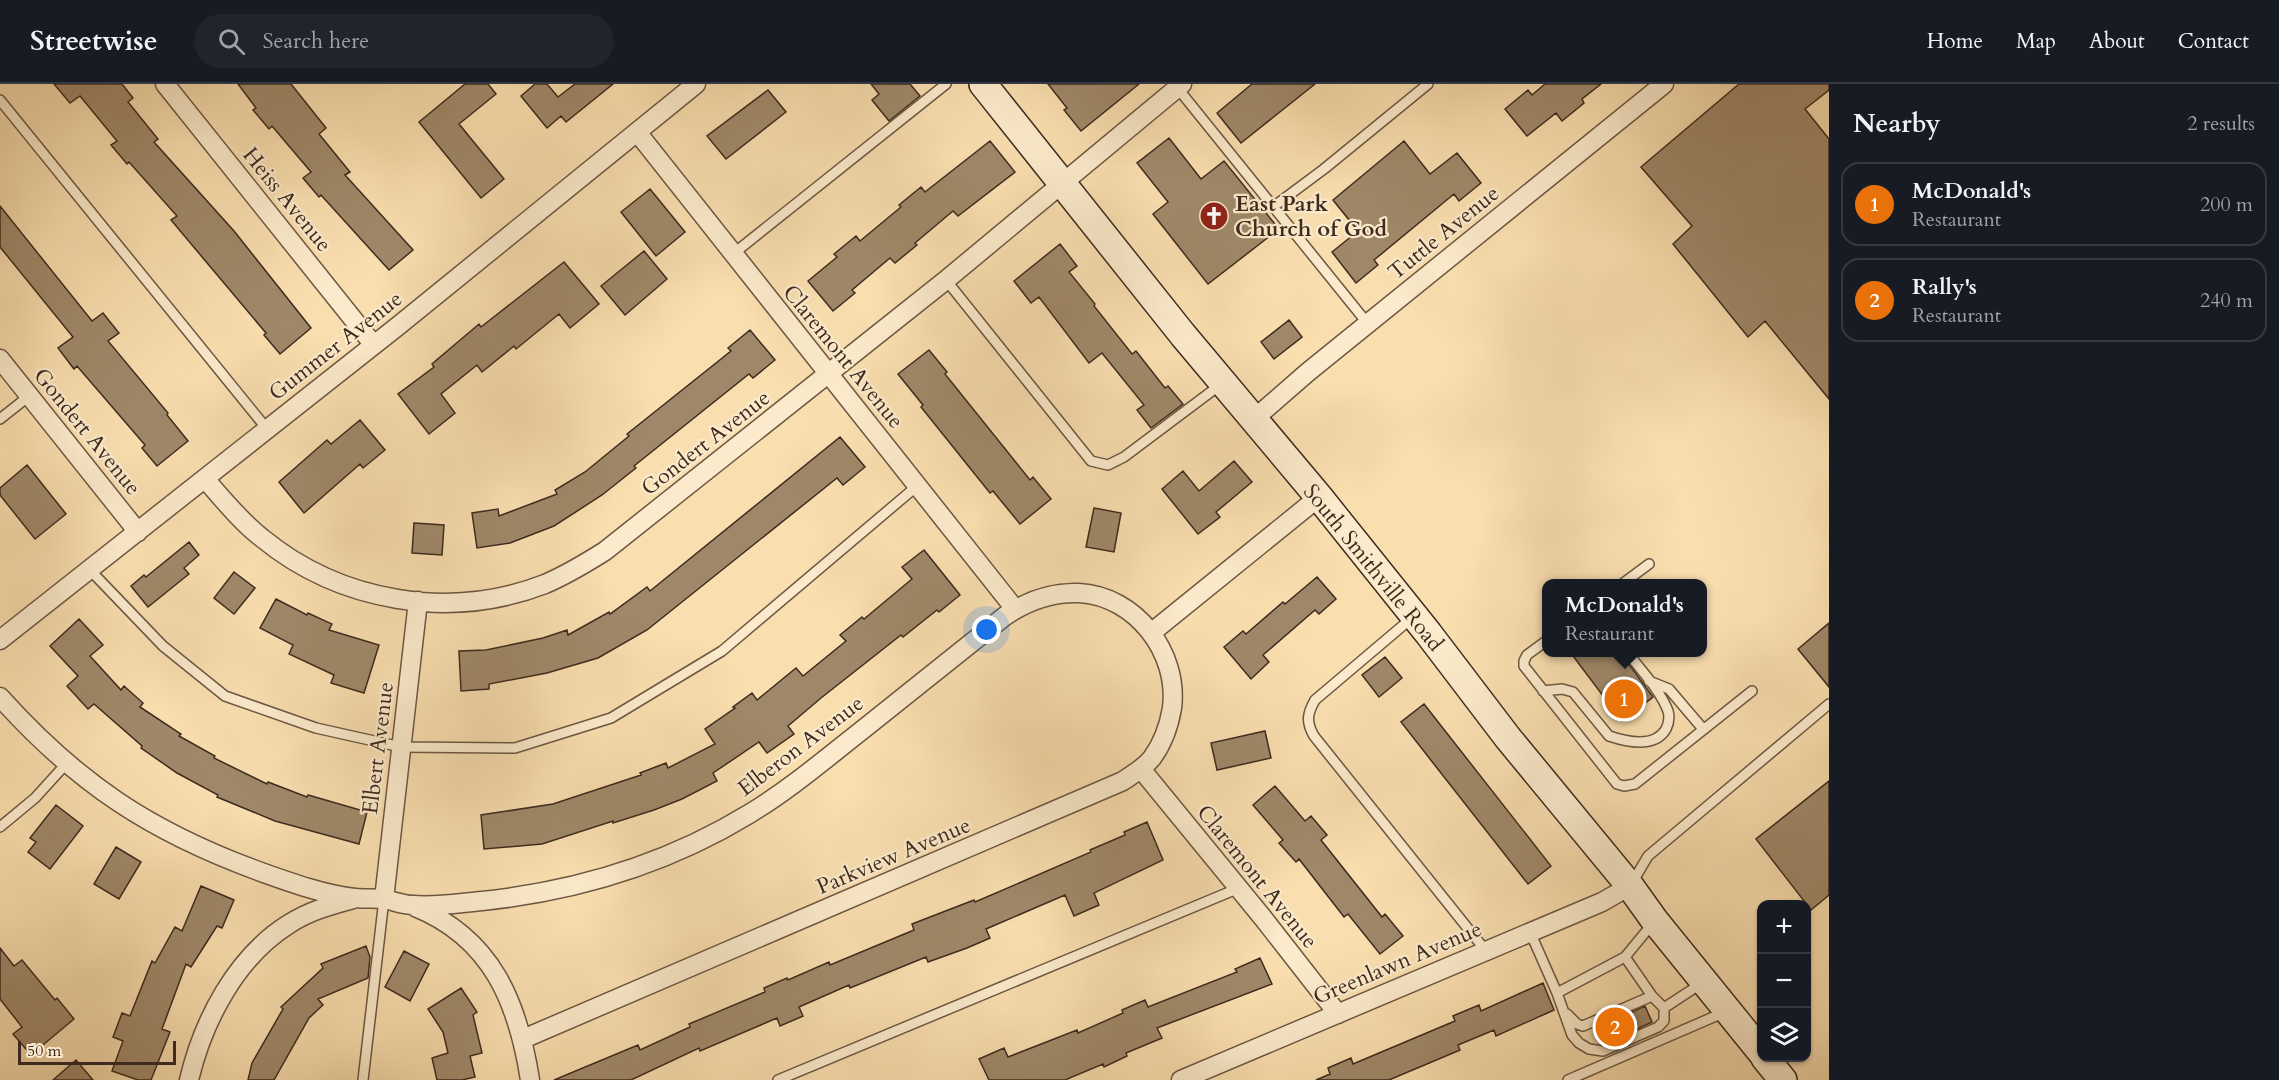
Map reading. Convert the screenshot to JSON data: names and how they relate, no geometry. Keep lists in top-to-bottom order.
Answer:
{
  "streets": {
    "main road": ["South Smithville Road"],
    "street": [
      "Heiss Avenue",
      "Tuttle Avenue",
      "Gummer Avenue",
      "Claremont Avenue",
      "Gondert Avenue",
      "Elberon Avenue",
      "Elbert Avenue",
      "Parkview Avenue",
      "Greenlawn Avenue"
    ]
  },
  "crossings": [
    ["Heiss Avenue", "Gummer Avenue"],
    ["Tuttle Avenue", "South Smithville Road"],
    ["Gummer Avenue", "Claremont Avenue"],
    ["Gummer Avenue", "Gondert Avenue"],
    ["Claremont Avenue", "Gondert Avenue"],
    ["Claremont Avenue", "Elberon Avenue"],
    ["Claremont Avenue", "Parkview Avenue"],
    ["Claremont Avenue", "Greenlawn Avenue"],
    ["Gondert Avenue", "South Smithville Road"],
    ["Gondert Avenue", "Elbert Avenue"],
    ["South Smithville Road", "Greenlawn Avenue"],
    ["Elberon Avenue", "Elbert Avenue"],
    ["Elberon Avenue", "Parkview Avenue"]
  ],
  "places": {
    "church": ["East Park Church of God"]
  },
  "scale_bar": "50 m",
  "page": {
    "header": "Streetwise",
    "search": "Search here",
    "nav": [
      "Home",
      "Map",
      "About",
      "Contact"
    ],
    "heading": ["Nearby", "2 results"],
    "list": [
      {
        "mark": "1",
        "name": "McDonald's",
        "note": "Restaurant",
        "value": "200 m"
      },
      {
        "mark": "2",
        "name": "Rally's",
        "note": "Restaurant",
        "value": "240 m"
      }
    ],
    "popup": ["McDonald's", "Restaurant"],
    "pins": ["1", "2"],
    "map_buttons": ["+", "−"],
    "scale": "50 m"
  }
}
